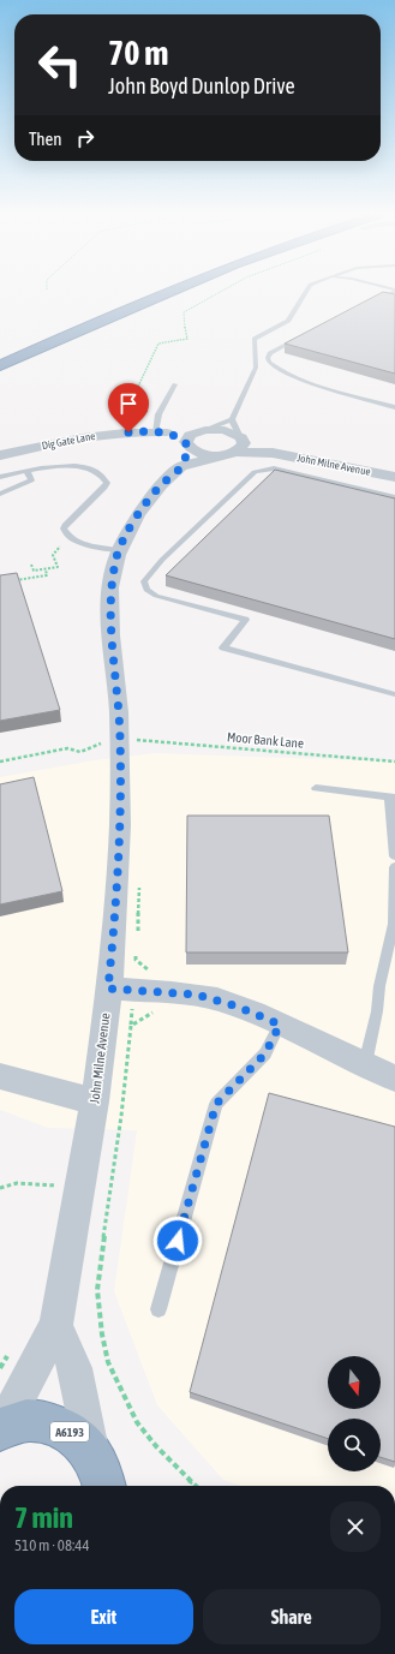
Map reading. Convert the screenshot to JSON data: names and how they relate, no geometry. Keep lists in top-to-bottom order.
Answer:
{
  "streets": {
    "highway": ["A6193"],
    "street": ["Dig Gate Lane", "John Milne Avenue"],
    "path": ["Moor Bank Lane"]
  },
  "crossings": [
    ["Dig Gate Lane", "John Milne Avenue"],
    ["John Milne Avenue", "A6193"]
  ],
  "north": "bottom",
  "page": {
    "turn": ["70 m", "John Boyd Dunlop Drive"],
    "then": "Then",
    "heading": ["7 min", "510 m · 08:44"],
    "buttons": ["Exit", "Share"]
  }
}
